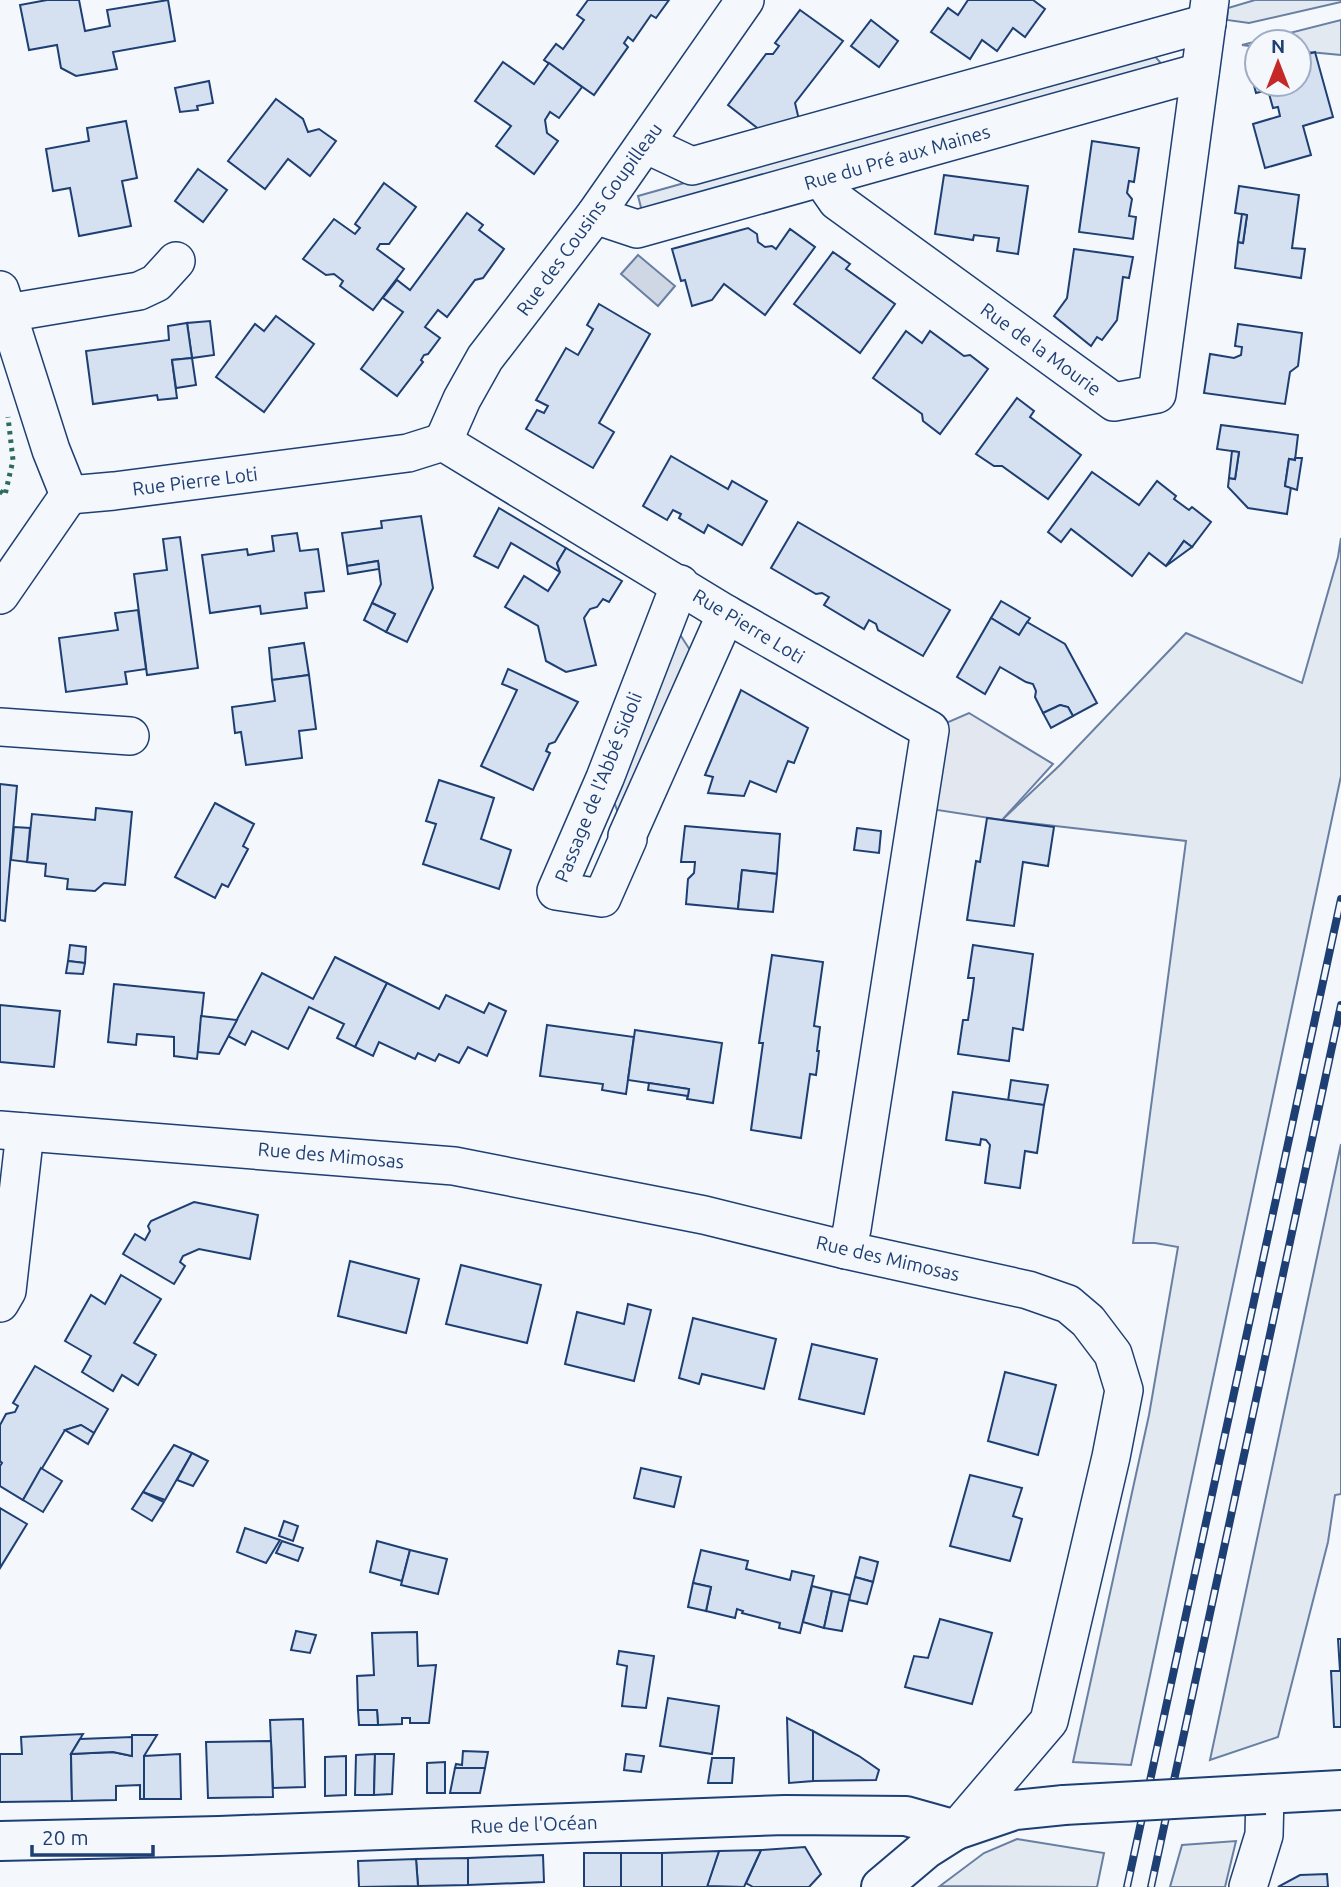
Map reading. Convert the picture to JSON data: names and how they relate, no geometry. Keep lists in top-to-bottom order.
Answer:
{
  "streets": {
    "main road": ["Rue de l'Océan"],
    "street": [
      "Rue du Pré aux Maines",
      "Rue des Cousins Goupilleau",
      "Rue de la Mourie",
      "Rue Pierre Loti",
      "Passage de l'Abbé Sidoli",
      "Rue des Mimosas"
    ]
  },
  "crossings": [
    ["Rue du Pré aux Maines", "Rue des Cousins Goupilleau"],
    ["Rue du Pré aux Maines", "Rue de la Mourie"],
    ["Rue des Cousins Goupilleau", "Rue Pierre Loti"],
    ["Rue Pierre Loti", "Passage de l'Abbé Sidoli"],
    ["Rue Pierre Loti", "Rue des Mimosas"],
    ["Rue des Mimosas", "Rue de l'Océan"]
  ],
  "scale_bar": "20 m",
  "north": "top"
}
